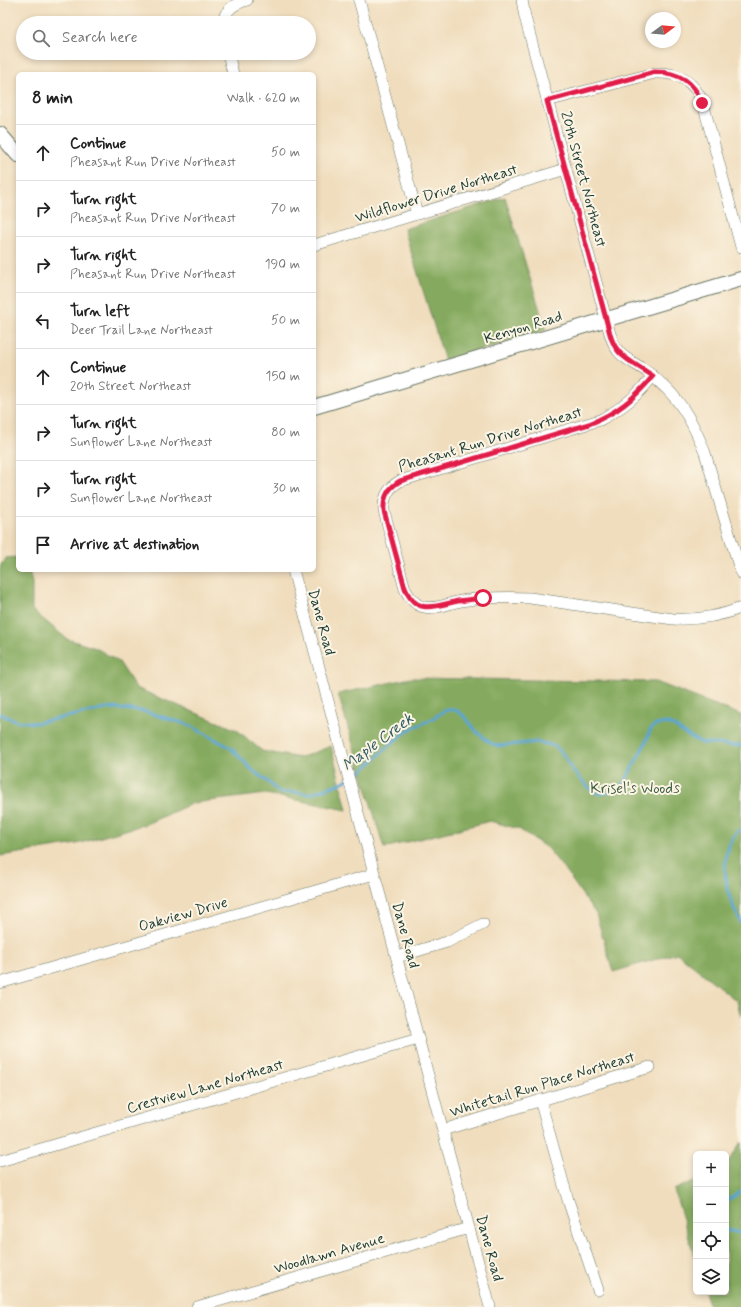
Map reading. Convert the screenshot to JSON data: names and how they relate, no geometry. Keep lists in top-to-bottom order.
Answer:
{
  "streets": {
    "main road": ["Kenyon Road"],
    "street": [
      "20th Street Northeast",
      "Wildflower Drive Northeast",
      "Pheasant Run Drive Northeast",
      "Dane Road",
      "Oakview Drive",
      "Whitetail Run Place Northeast",
      "Crestview Lane Northeast",
      "Woodlawn Avenue"
    ]
  },
  "crossings": [
    ["20th Street Northeast", "Wildflower Drive Northeast"],
    ["20th Street Northeast", "Kenyon Road"],
    ["20th Street Northeast", "Pheasant Run Drive Northeast"],
    ["Dane Road", "Oakview Drive"],
    ["Dane Road", "Whitetail Run Place Northeast"],
    ["Dane Road", "Crestview Lane Northeast"],
    ["Dane Road", "Woodlawn Avenue"]
  ],
  "water": ["Maple Creek"],
  "parks": ["Krisel's Woods"],
  "north": "right",
  "page": {
    "search": "Search here",
    "heading": ["8 min", "Walk · 620 m"],
    "list": [
      ["Continue", "Pheasant Run Drive Northeast", "50 m"],
      ["Turn right", "Pheasant Run Drive Northeast", "70 m"],
      ["Turn right", "Pheasant Run Drive Northeast", "190 m"],
      ["Turn left", "Deer Trail Lane Northeast", "50 m"],
      ["Continue", "20th Street Northeast", "150 m"],
      ["Turn right", "Sunflower Lane Northeast", "80 m"],
      ["Turn right", "Sunflower Lane Northeast", "30 m"],
      "Arrive at destination"
    ],
    "map_buttons": ["+", "−"]
  }
}
